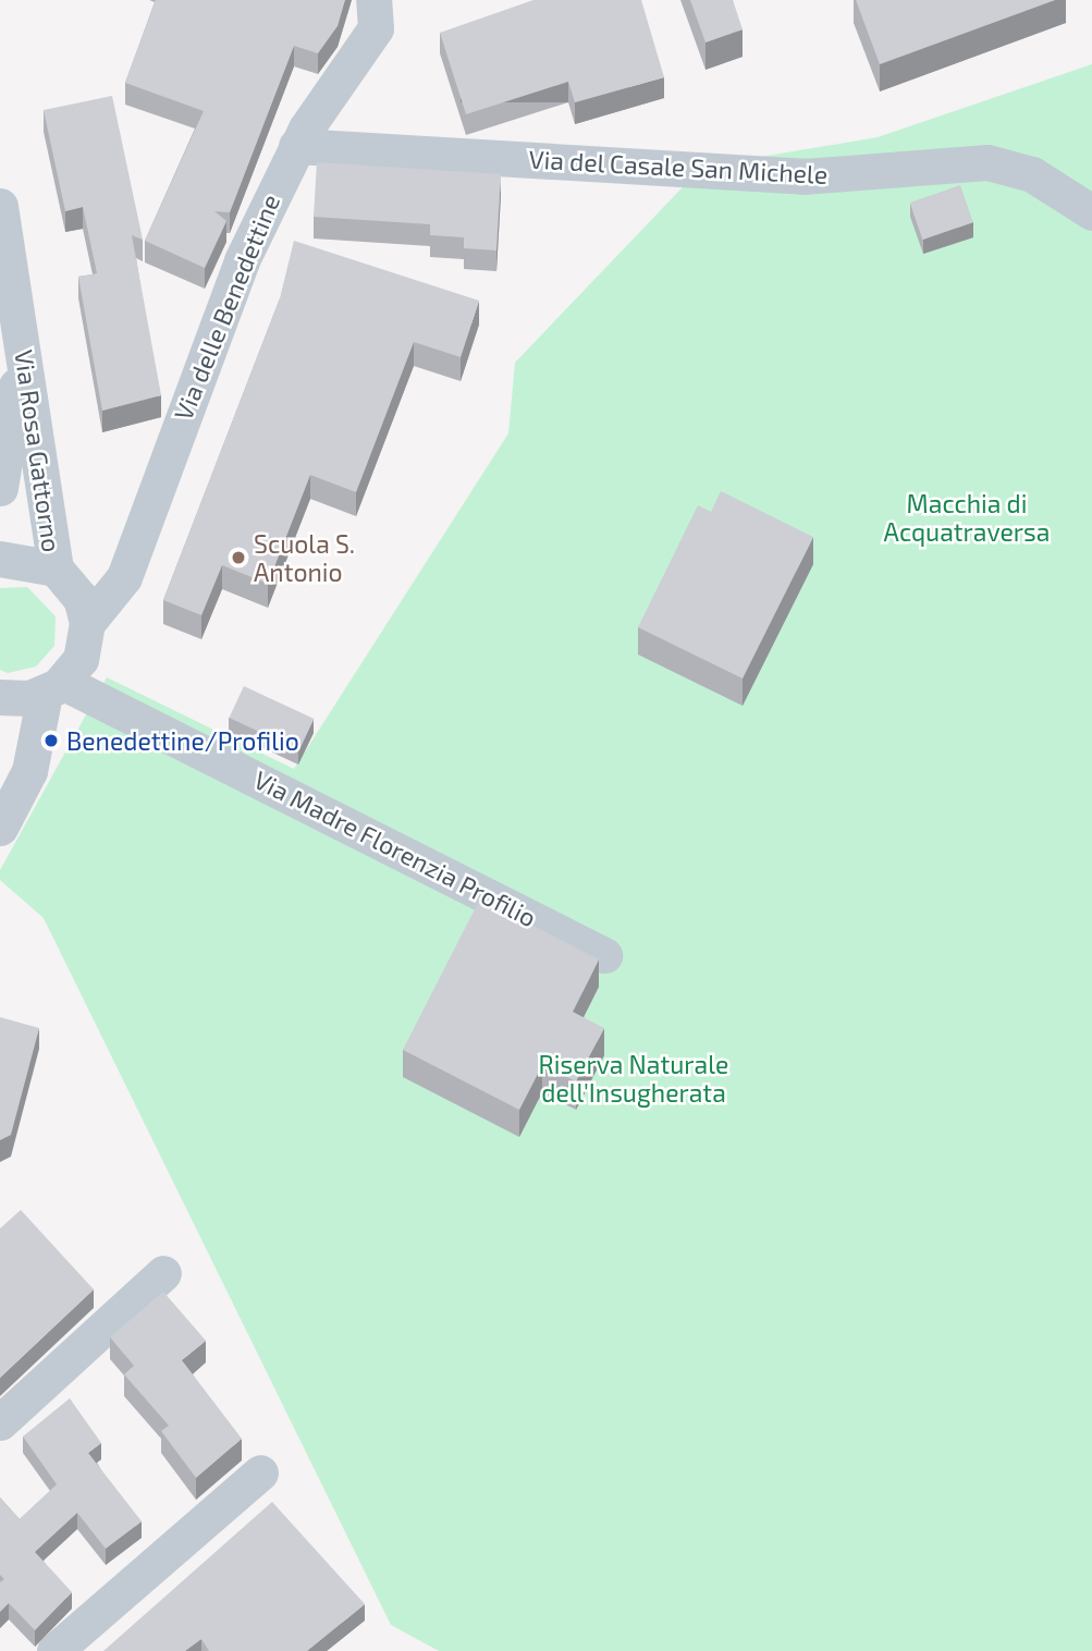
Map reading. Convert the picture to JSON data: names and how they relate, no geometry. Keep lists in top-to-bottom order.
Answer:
{
  "streets": {
    "street": [
      "Via del Casale San Michele",
      "Via delle Benedettine",
      "Via Rosa Gattorno",
      "Via Madre Florenzia Profilio"
    ]
  },
  "crossings": [
    ["Via del Casale San Michele", "Via delle Benedettine"]
  ],
  "parks": ["Macchia di Acquatraversa", "Riserva Naturale dell'Insugherata"],
  "places": ["Scuola S. Antonio", "Benedettine/Profilio"]
}
